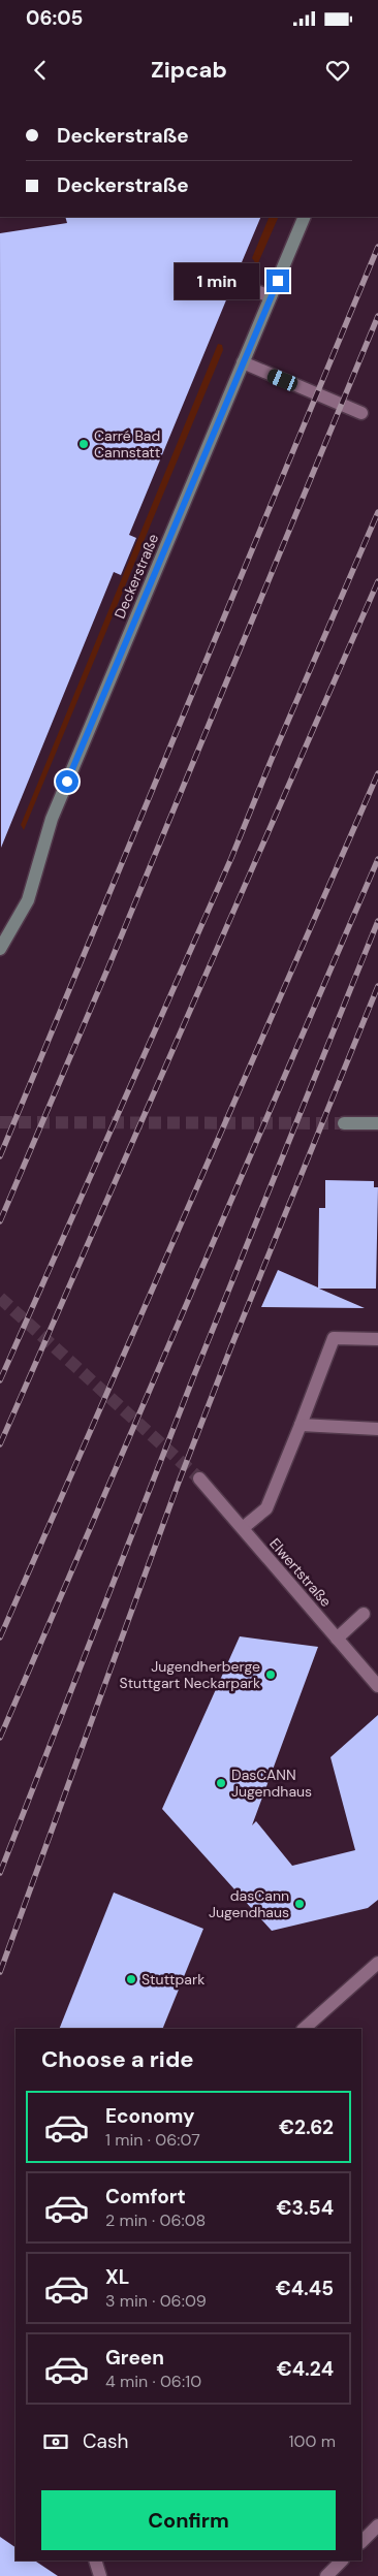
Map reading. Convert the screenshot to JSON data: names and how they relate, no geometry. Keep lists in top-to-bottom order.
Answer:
{
  "streets": {
    "street": ["Deckerstraße", "Elwertstraße"]
  },
  "places": [
    "Carré Bad Cannstatt",
    "Jugendherberge Stuttgart Neckarpark",
    "DasCANN Jugendhaus",
    "dasCann Jugendhaus",
    "Stuttpark"
  ],
  "page": {
    "status": "06:05",
    "header": "Zipcab",
    "banner": ["Deckerstraße", "Deckerstraße"],
    "bubble": "1 min",
    "heading": "Choose a ride",
    "list": [
      {
        "name": "Economy",
        "note": "1 min · 06:07",
        "value": "€2.62"
      },
      {
        "name": "Comfort",
        "note": "2 min · 06:08",
        "value": "€3.54"
      },
      {
        "name": "XL",
        "note": "3 min · 06:09",
        "value": "€4.45"
      },
      {
        "name": "Green",
        "note": "4 min · 06:10",
        "value": "€4.24"
      }
    ],
    "pay": ["Cash", "100 m"],
    "buttons": "Confirm"
  }
}
